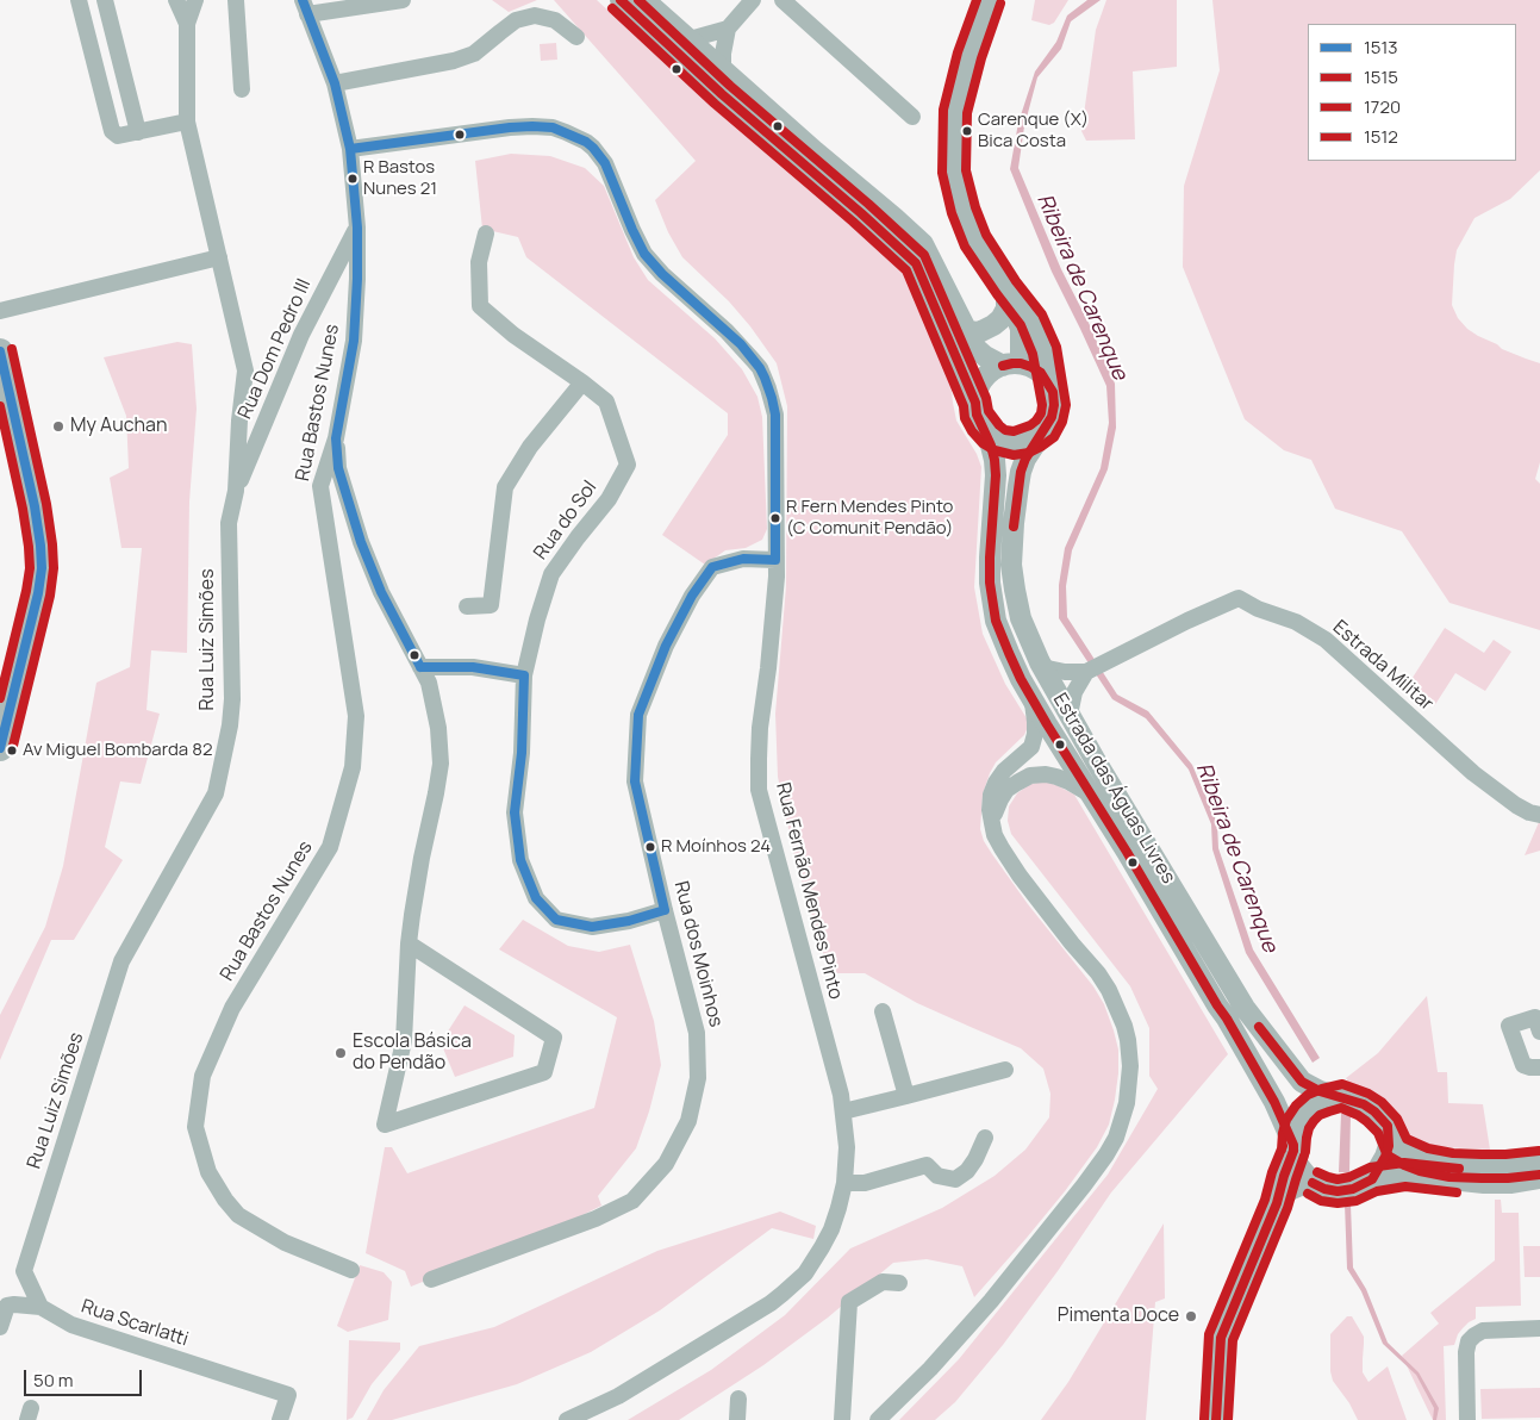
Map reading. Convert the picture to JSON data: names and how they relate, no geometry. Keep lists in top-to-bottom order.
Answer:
{
  "streets": {
    "street": [
      "Rua Dom Pedro III",
      "Rua Bastos Nunes",
      "Rua do Sol",
      "Rua Luiz Simões",
      "Estrada Militar",
      "Estrada das Águas Livres",
      "Rua Fernão Mendes Pinto",
      "Rua dos Moinhos",
      "Rua Scarlatti"
    ]
  },
  "crossings": [
    ["Rua Dom Pedro III", "Rua Bastos Nunes"],
    ["Rua Dom Pedro III", "Rua Luiz Simões"],
    ["Rua Bastos Nunes", "Rua Fernão Mendes Pinto"],
    ["Rua do Sol", "Rua dos Moinhos"],
    ["Rua Luiz Simões", "Rua Scarlatti"],
    ["Estrada Militar", "Estrada das Águas Livres"],
    ["Rua Fernão Mendes Pinto", "Rua dos Moinhos"]
  ],
  "water": ["Ribeira de Carenque"],
  "places": [
    "Carenque (X) Bica Costa",
    "R Bastos Nunes 21",
    "My Auchan",
    "R Fern Mendes Pinto (C Comunit Pendão)",
    "Av Miguel Bombarda 82",
    "R Moínhos 24",
    "Escola Básica do Pendão",
    "Pimenta Doce"
  ],
  "lines": [
    "transit line 1513",
    "transit line 1720",
    "transit line 1512",
    "transit line 1515"
  ],
  "legend": [
    "1513",
    "1515",
    "1720",
    "1512"
  ],
  "scale_bar": "50 m"
}
